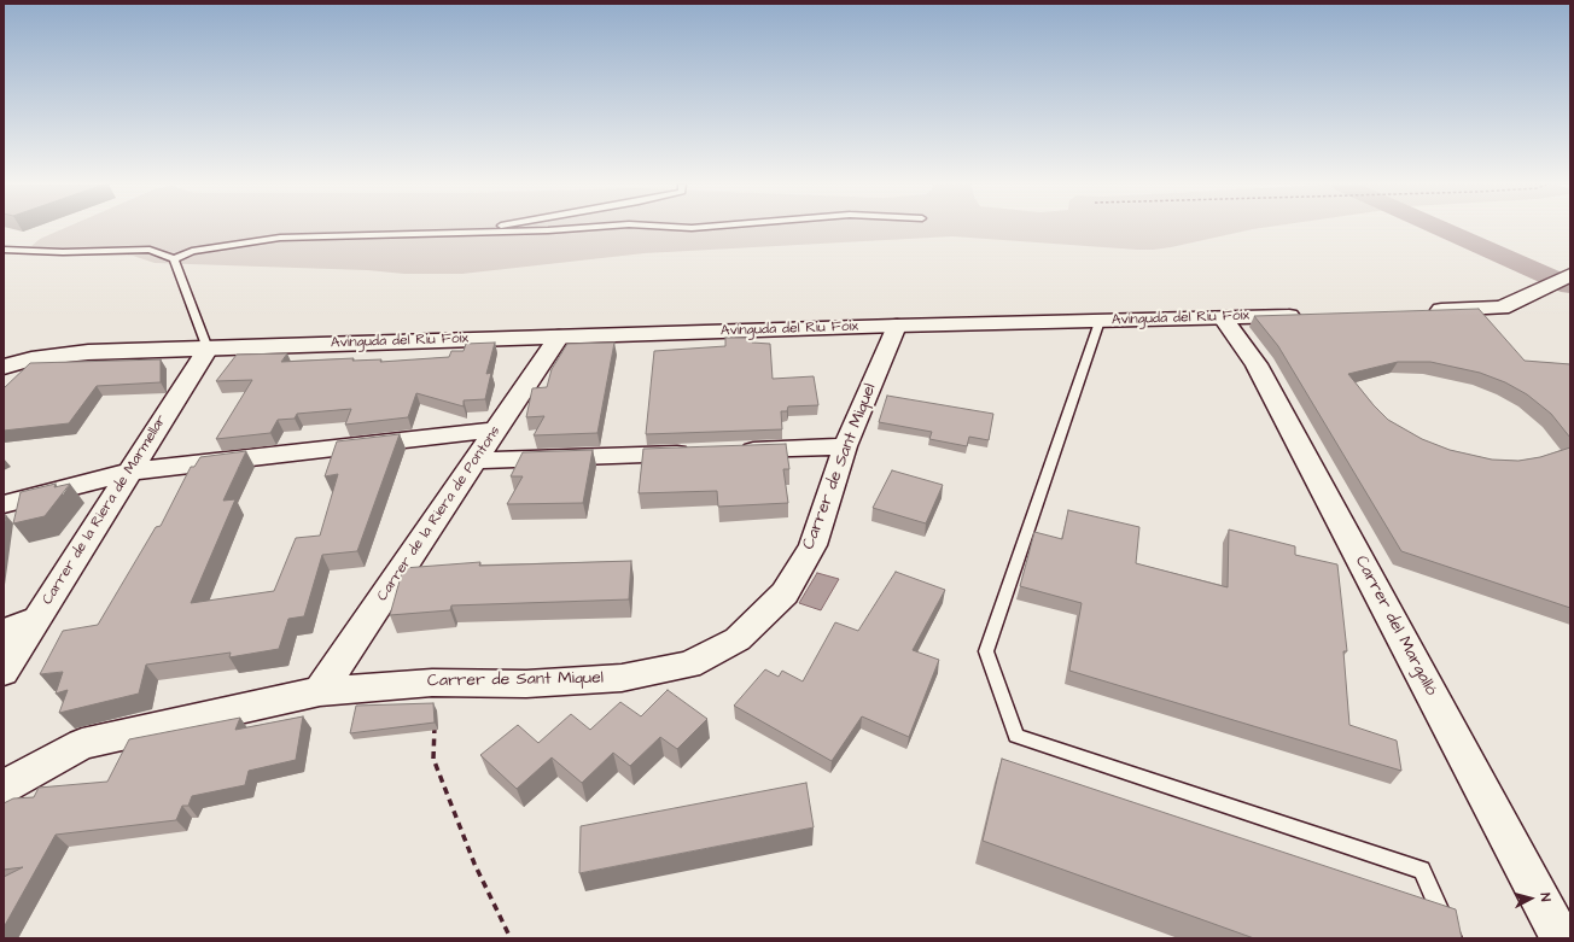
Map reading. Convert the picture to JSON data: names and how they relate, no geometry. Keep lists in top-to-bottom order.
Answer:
{
  "streets": {
    "street": [
      "Avinguda del Riu Foix",
      "Carrer de Sant Miquel",
      "Carrer de la Riera de Marmellar",
      "Carrer de la Riera de Pontons",
      "Carrer del Margalló"
    ]
  },
  "crossings": [
    ["Avinguda del Riu Foix", "Carrer de Sant Miquel"],
    ["Avinguda del Riu Foix", "Carrer de la Riera de Marmellar"],
    ["Avinguda del Riu Foix", "Carrer de la Riera de Pontons"],
    ["Avinguda del Riu Foix", "Carrer del Margalló"],
    ["Carrer de Sant Miquel", "Carrer de la Riera de Pontons"]
  ],
  "north": "right"
}
